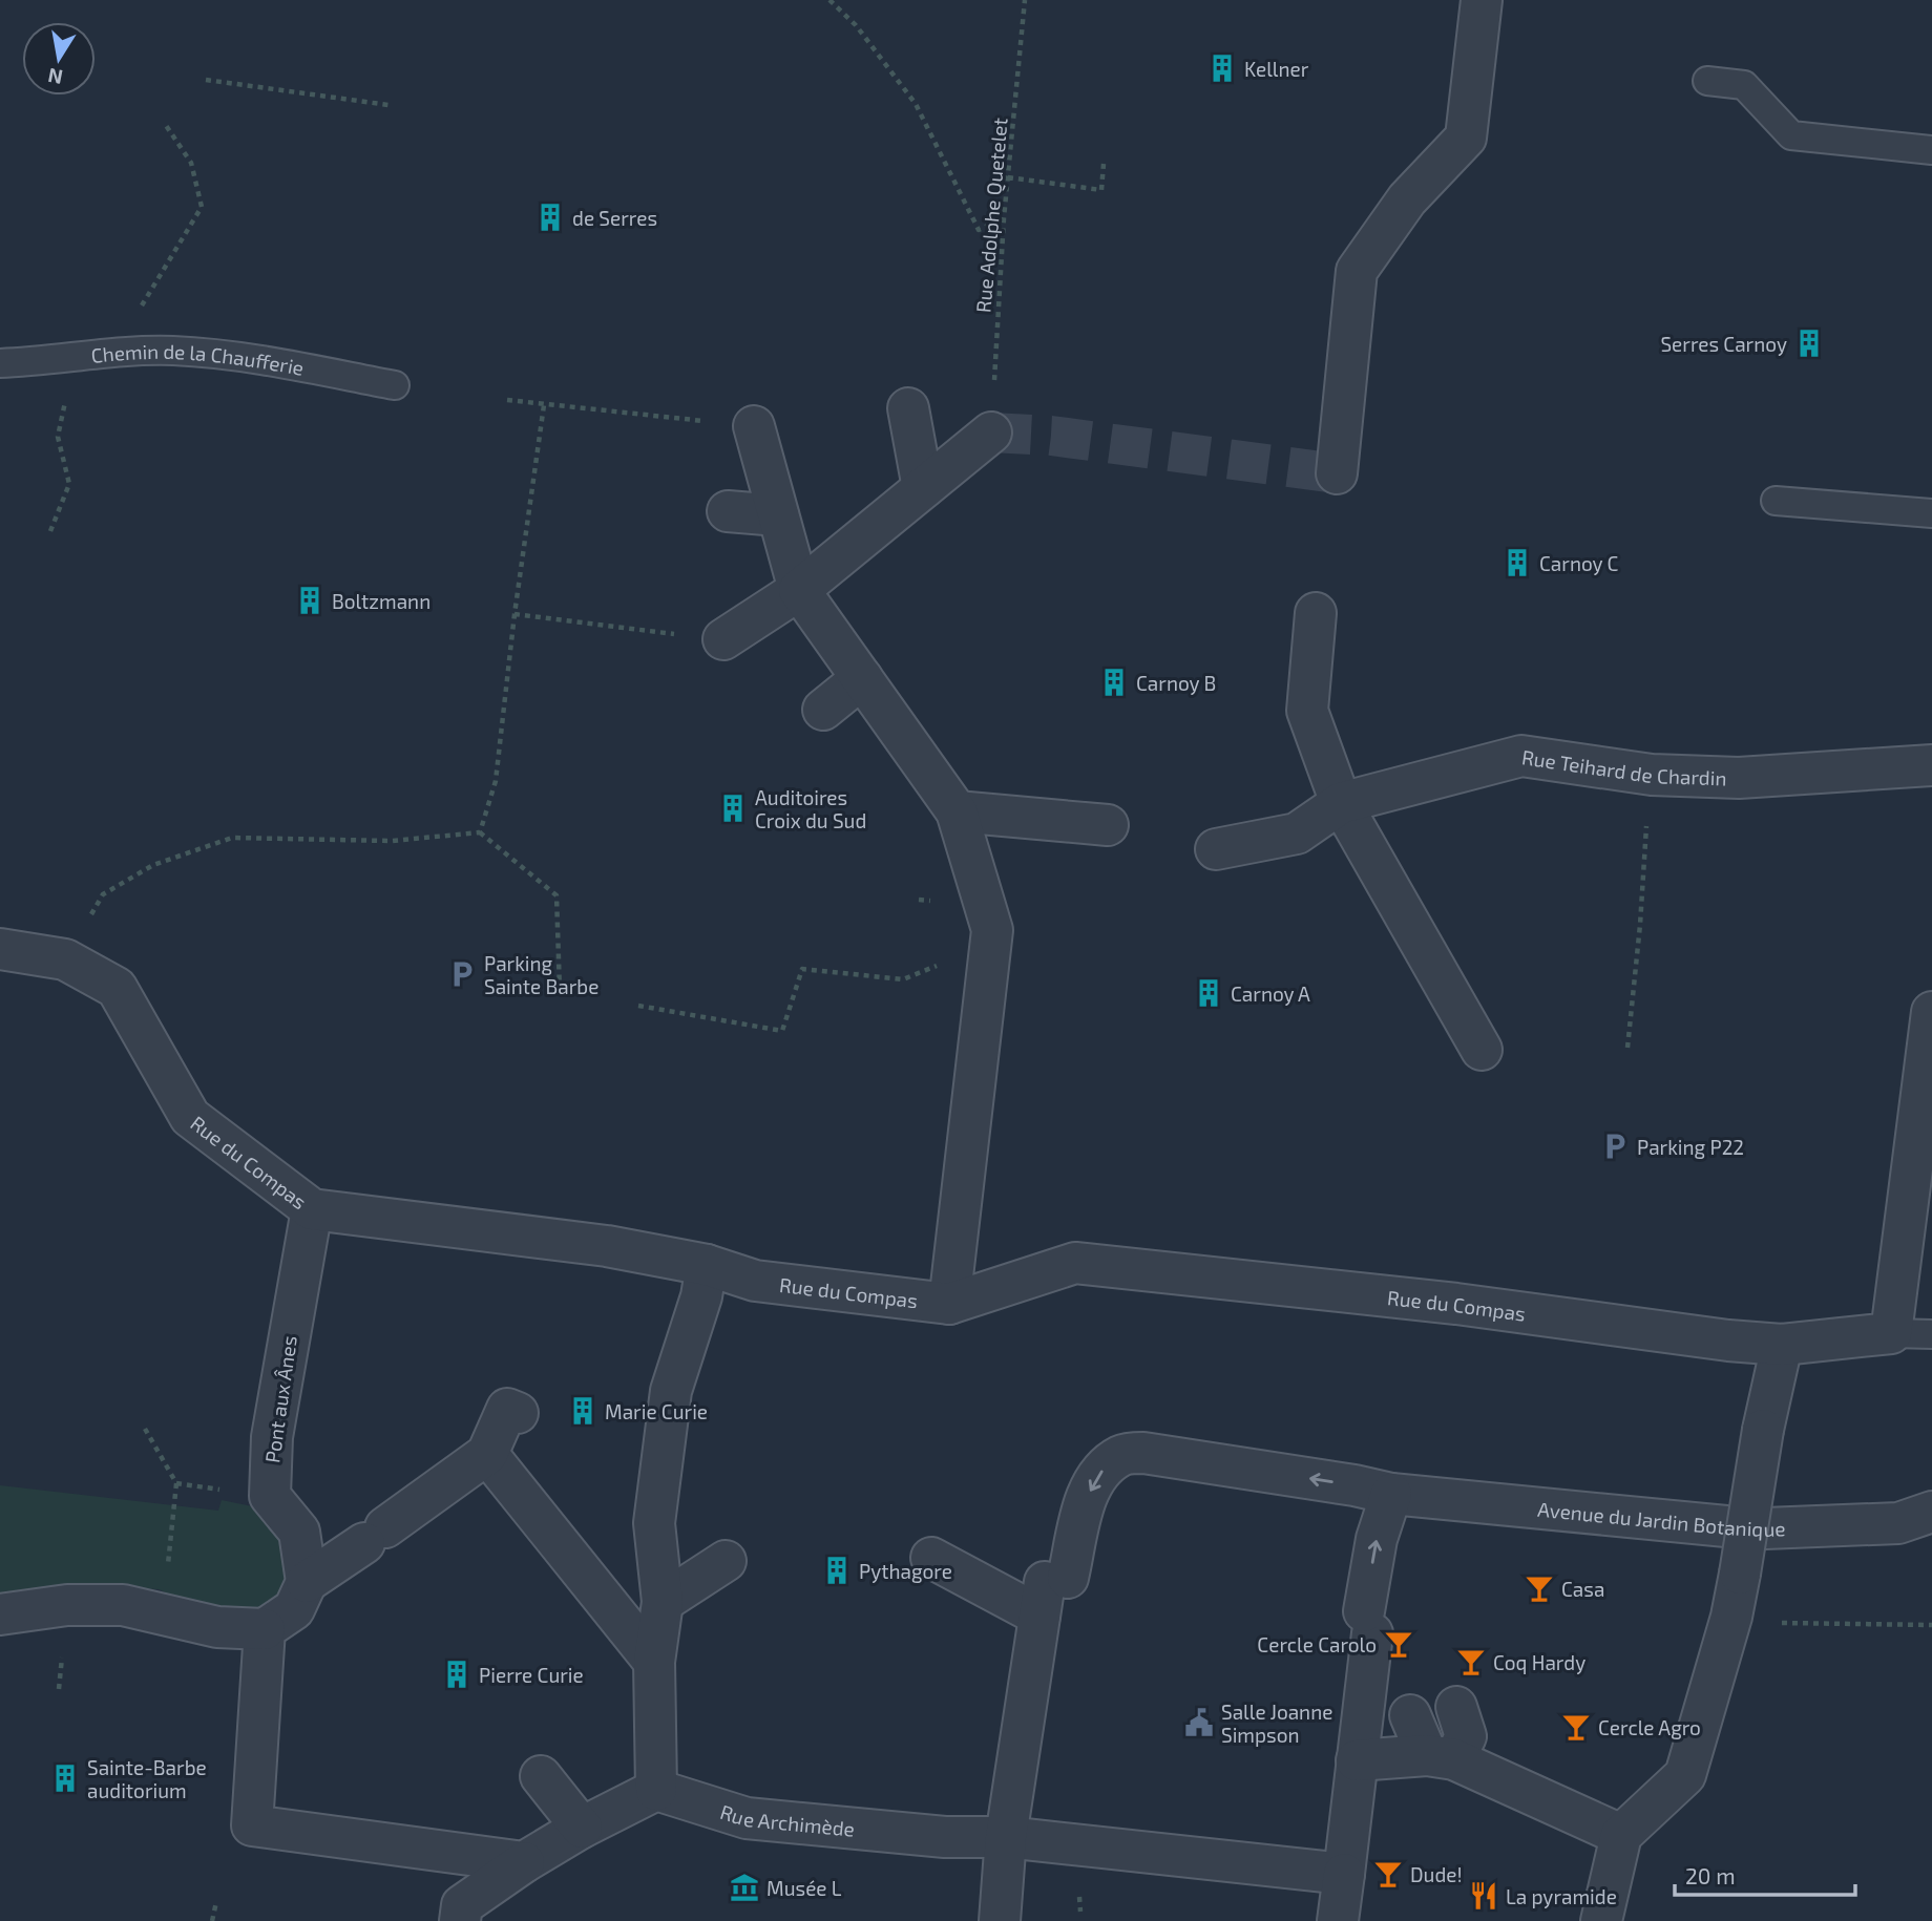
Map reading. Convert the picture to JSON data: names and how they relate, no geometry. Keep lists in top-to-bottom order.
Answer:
{
  "streets": {
    "street": [
      "Rue Teihard de Chardin",
      "Rue du Compas",
      "Pont aux Ânes",
      "Avenue du Jardin Botanique",
      "Rue Archimède"
    ],
    "lane": ["Chemin de la Chaufferie"],
    "path": ["Rue Adolphe Quetelet"]
  },
  "crossings": [
    ["Rue du Compas", "Pont aux Ânes"],
    ["Avenue du Jardin Botanique", "Rue Archimède"]
  ],
  "places": {
    "building": [
      "Kellner",
      "de Serres",
      "Serres Carnoy",
      "Carnoy C",
      "Boltzmann",
      "Carnoy B",
      "Auditoires Croix du Sud",
      "Carnoy A",
      "Marie Curie",
      "Pythagore",
      "Pierre Curie",
      "Sainte-Barbe auditorium"
    ],
    "parking": ["Parking Sainte Barbe", "Parking P22"],
    "bar": [
      "Casa",
      "Cercle Carolo",
      "Coq Hardy",
      "Cercle Agro",
      "Dude!"
    ],
    "public building": ["Salle Joanne Simpson"],
    "museum": ["Musée L"],
    "restaurant": ["La pyramide"]
  },
  "scale_bar": "20 m",
  "north": "bottom"
}
